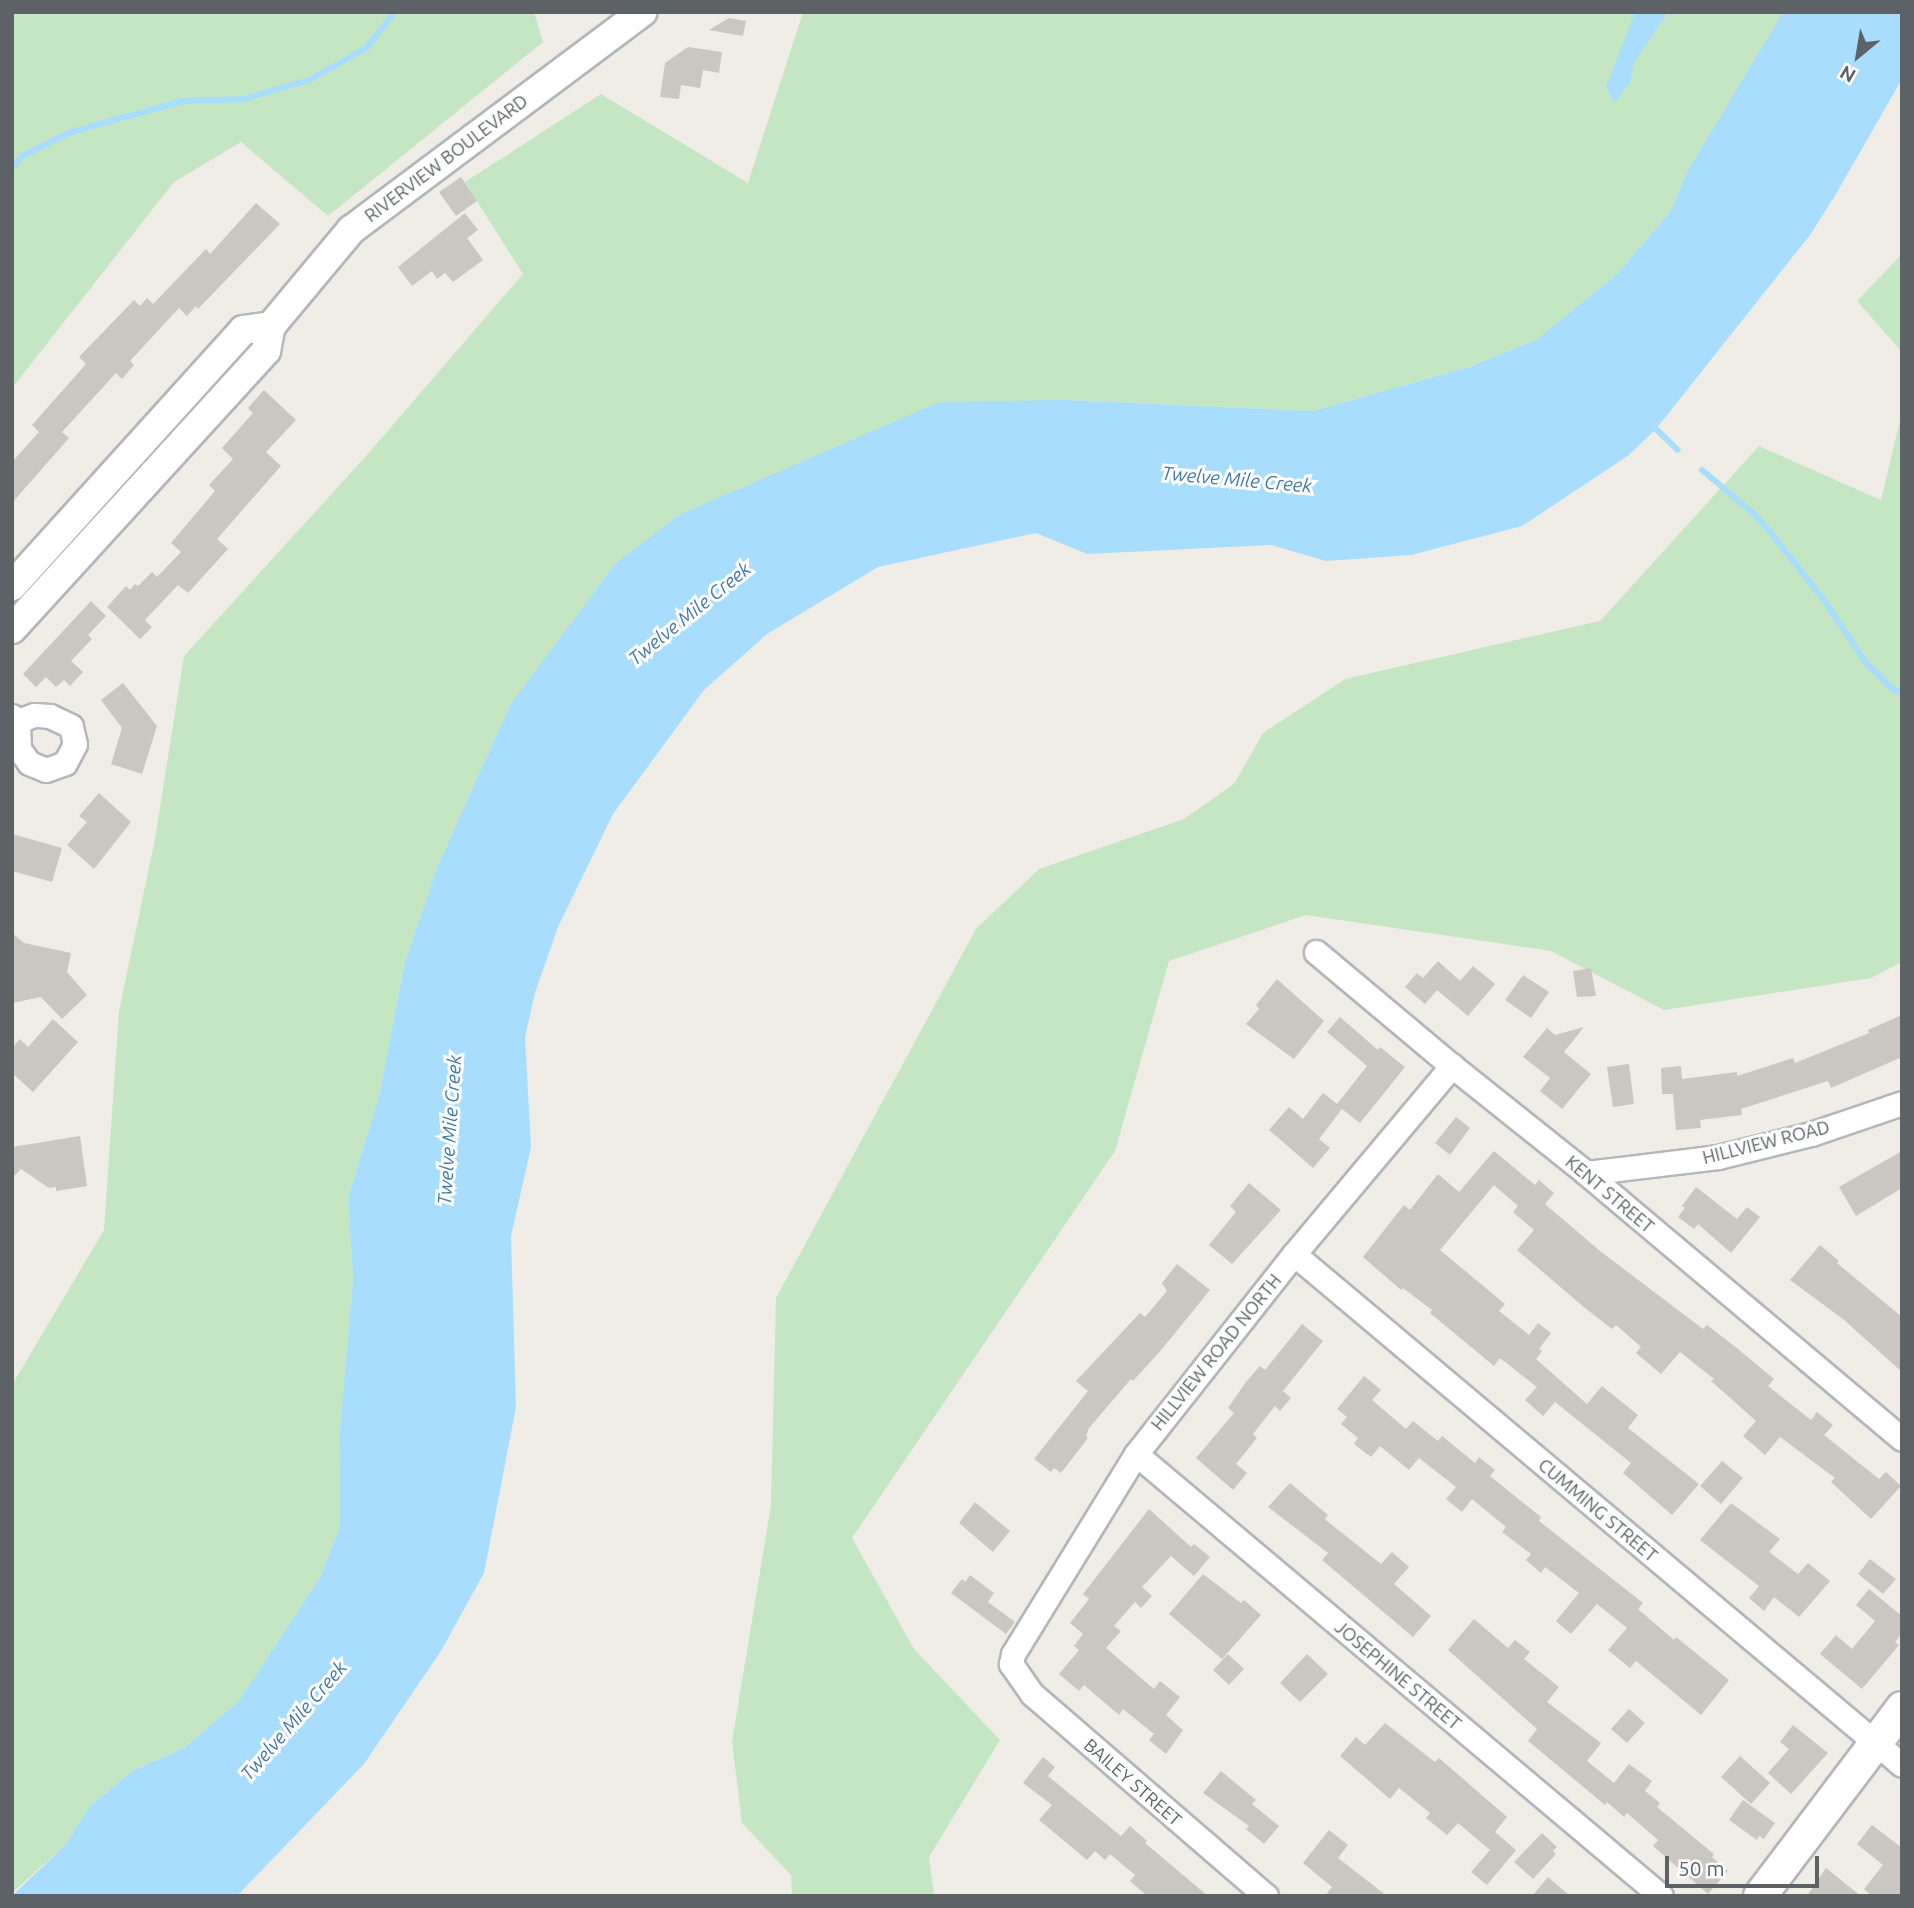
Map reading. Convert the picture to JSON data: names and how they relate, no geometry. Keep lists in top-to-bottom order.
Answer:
{
  "streets": {
    "street": [
      "RIVERVIEW BOULEVARD",
      "HILLVIEW ROAD",
      "KENT STREET",
      "HILLVIEW ROAD NORTH",
      "CUMMING STREET",
      "JOSEPHINE STREET",
      "BAILEY STREET"
    ]
  },
  "crossings": [
    ["HILLVIEW ROAD", "KENT STREET"],
    ["KENT STREET", "HILLVIEW ROAD NORTH"],
    ["HILLVIEW ROAD NORTH", "CUMMING STREET"],
    ["HILLVIEW ROAD NORTH", "JOSEPHINE STREET"],
    ["HILLVIEW ROAD NORTH", "BAILEY STREET"]
  ],
  "water": ["Twelve Mile Creek"],
  "scale_bar": "50 m",
  "north": "bottom left"
}
